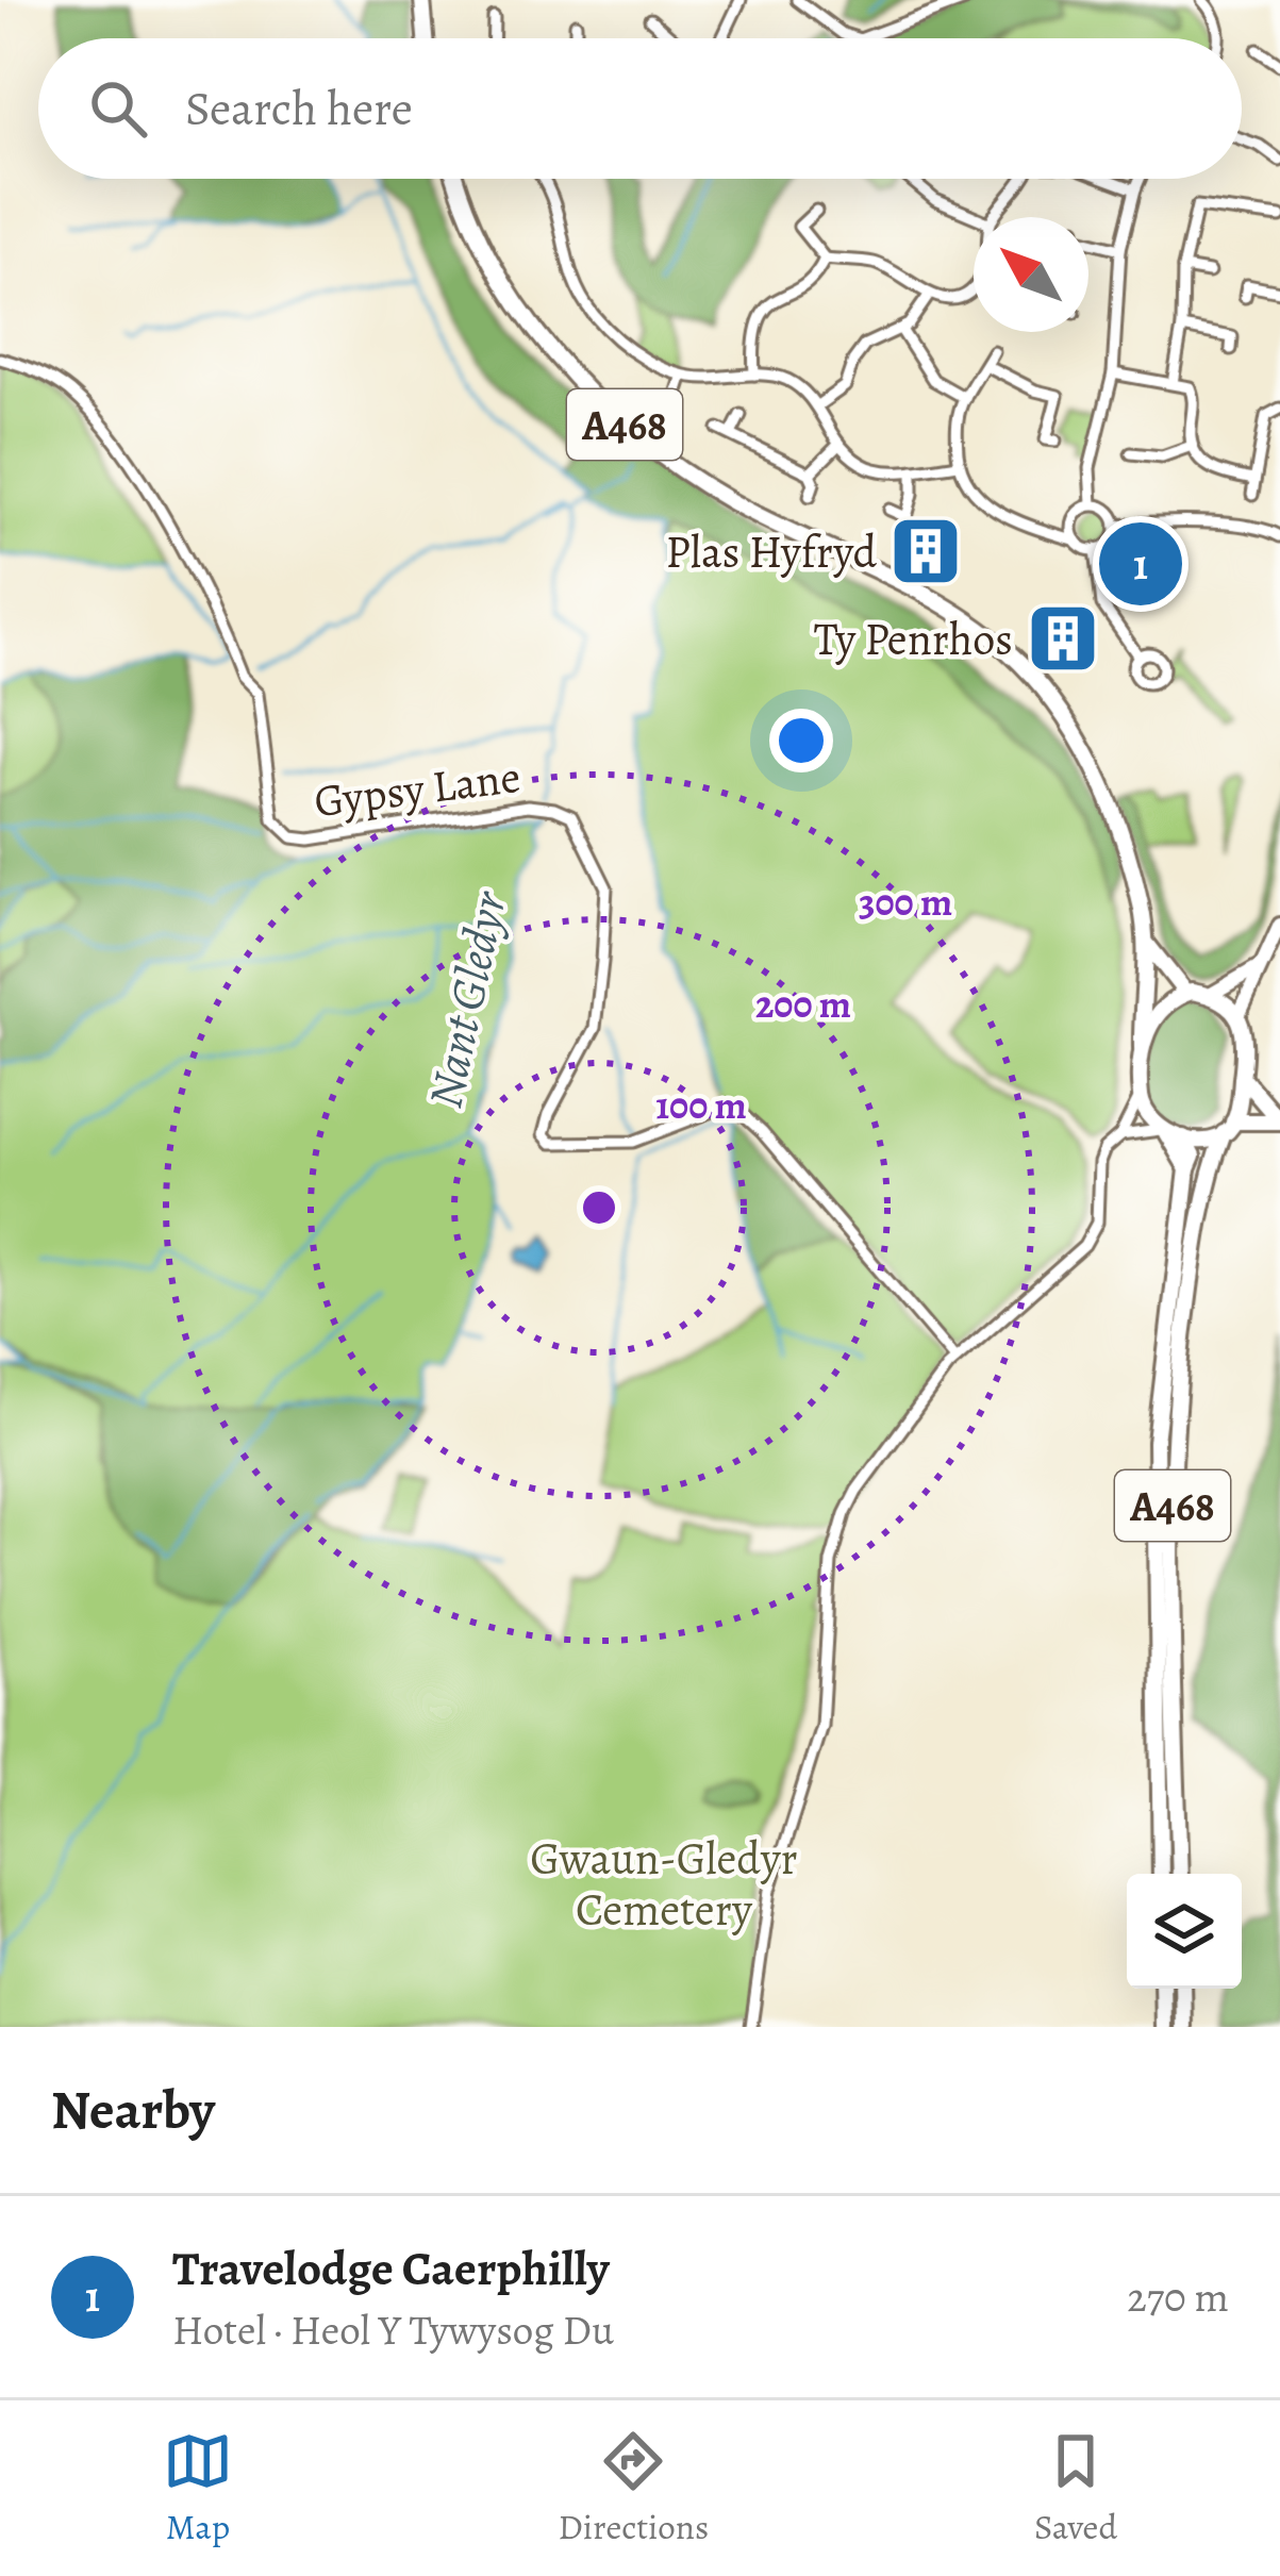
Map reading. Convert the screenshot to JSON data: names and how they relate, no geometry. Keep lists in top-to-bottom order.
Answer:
{
  "streets": {
    "main road": ["A468"],
    "street": ["Gypsy Lane"]
  },
  "water": ["Nant Gledyr"],
  "parks": ["Gwaun-Gledyr Cemetery"],
  "places": {
    "building": ["Plas Hyfryd", "Ty Penrhos"]
  },
  "north": "top left",
  "page": {
    "search": "Search here",
    "pins": "1",
    "heading": "Nearby",
    "list": [
      {
        "mark": "1",
        "name": "Travelodge Caerphilly",
        "note": "Hotel · Heol Y Tywysog Du",
        "value": "270 m"
      }
    ],
    "nav": ["Map", "Directions", "Saved"]
  },
  "rings": ["300 m", "200 m", "100 m"]
}
